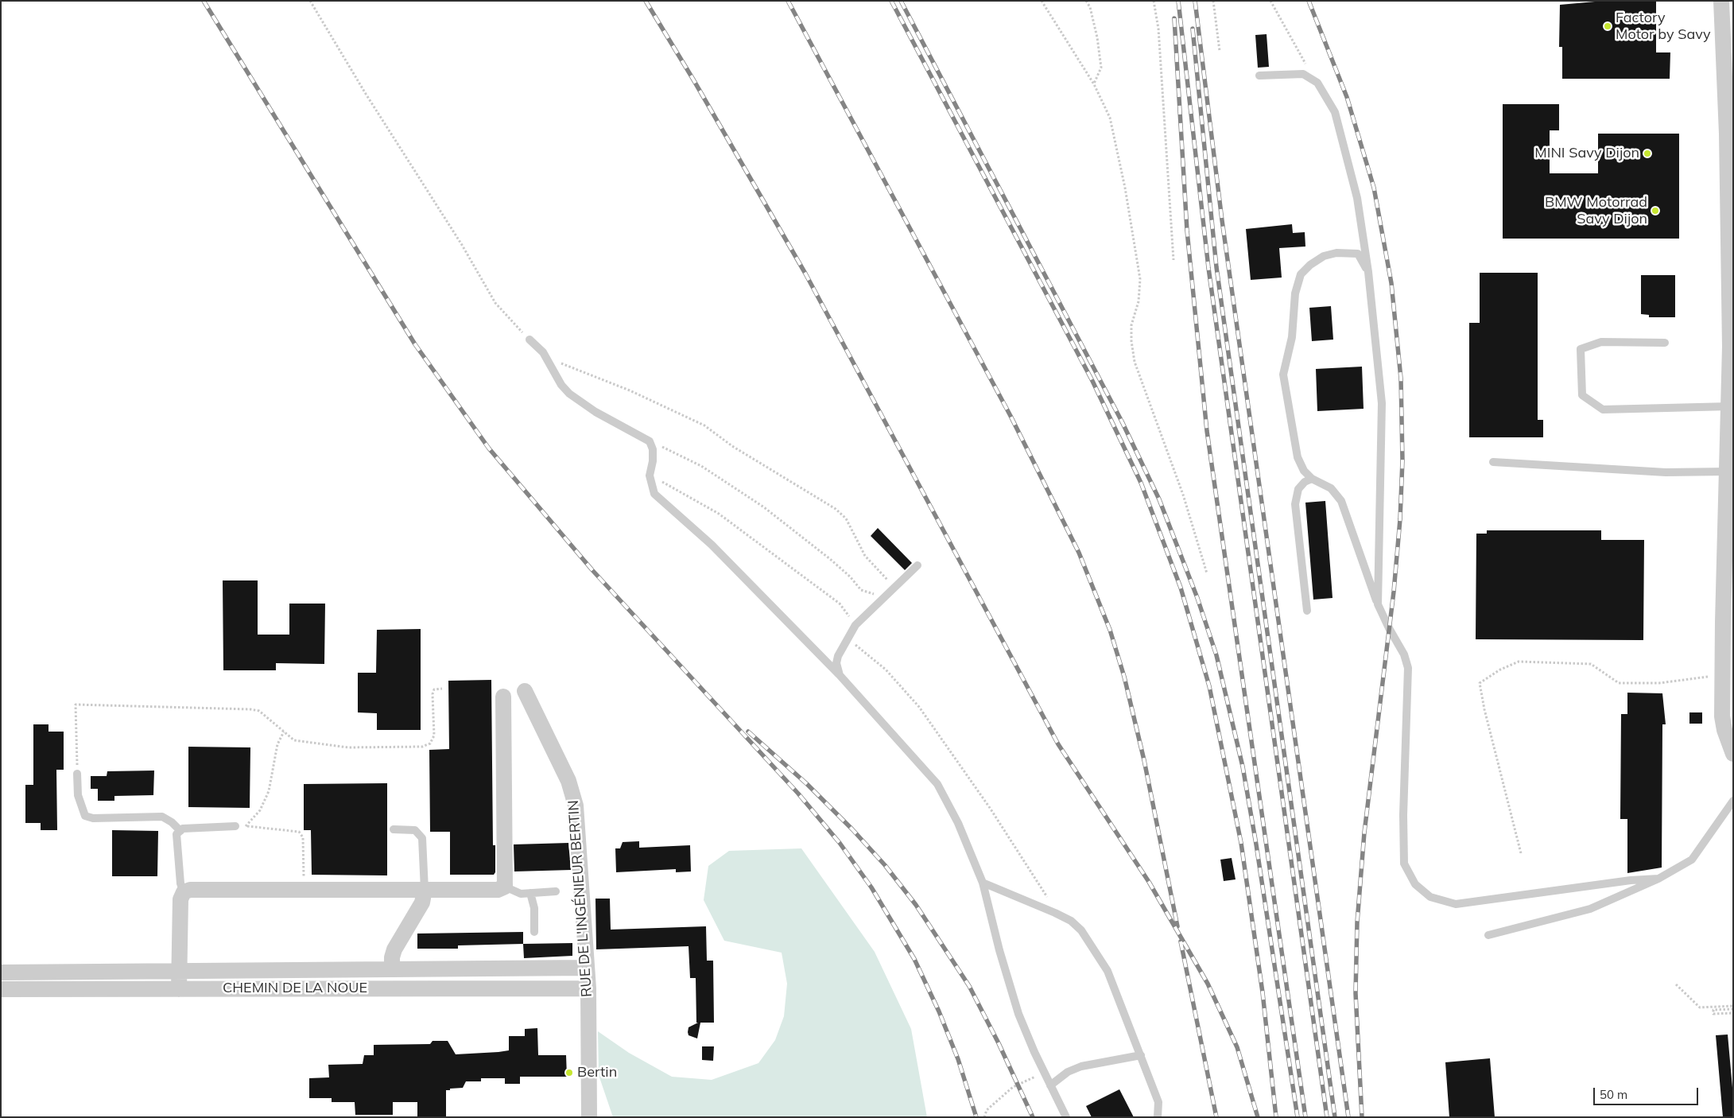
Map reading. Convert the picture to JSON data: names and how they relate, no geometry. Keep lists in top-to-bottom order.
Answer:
{
  "streets": {
    "street": ["RUE DE L'INGÉNIEUR BERTIN", "CHEMIN DE LA NOUE"]
  },
  "crossings": [
    ["RUE DE L'INGÉNIEUR BERTIN", "CHEMIN DE LA NOUE"]
  ],
  "places": [
    "Factory Motor by Savy",
    "MINI Savy Dijon",
    "BMW Motorrad Savy Dijon",
    "Bertin"
  ],
  "scale_bar": "50 m"
}
